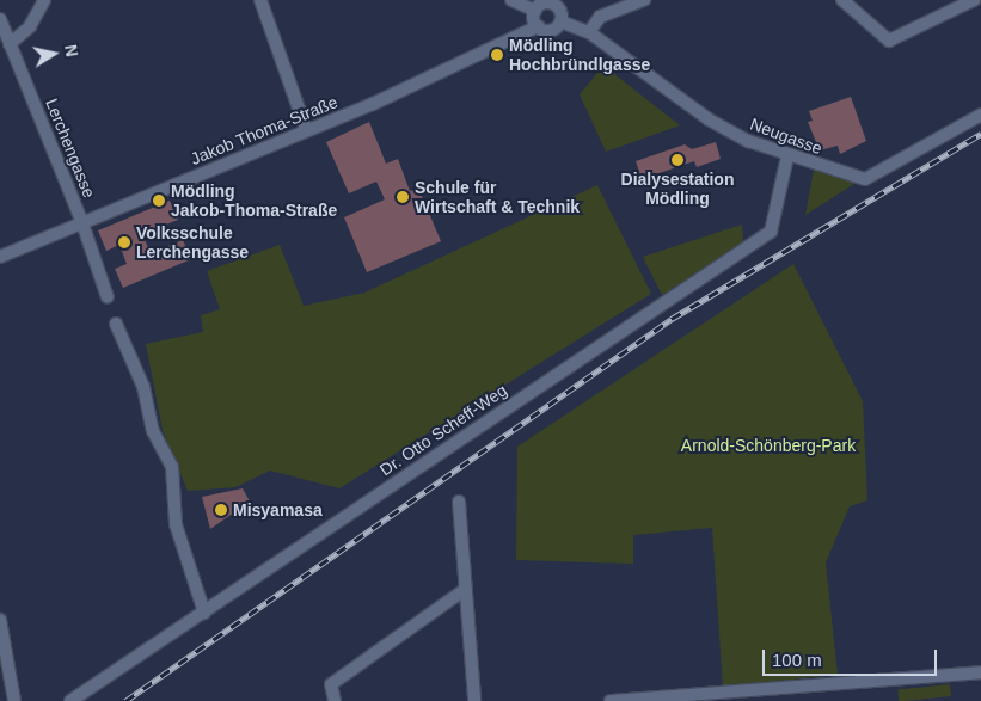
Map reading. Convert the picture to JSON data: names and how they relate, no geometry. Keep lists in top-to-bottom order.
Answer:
{
  "streets": {
    "street": [
      "Jakob Thoma-Straße",
      "Neugasse",
      "Lerchengasse",
      "Dr. Otto Scheff-Weg"
    ]
  },
  "crossings": [
    ["Jakob Thoma-Straße", "Neugasse"],
    ["Jakob Thoma-Straße", "Lerchengasse"],
    ["Neugasse", "Dr. Otto Scheff-Weg"]
  ],
  "parks": ["Arnold-Schönberg-Park"],
  "places": [
    "Mödling Hochbründlgasse",
    "Dialysestation Mödling",
    "Schule für Wirtschaft & Technik",
    "Mödling Jakob-Thoma-Straße",
    "Volksschule Lerchengasse",
    "Misyamasa"
  ],
  "scale_bar": "100 m",
  "north": "right"
}
